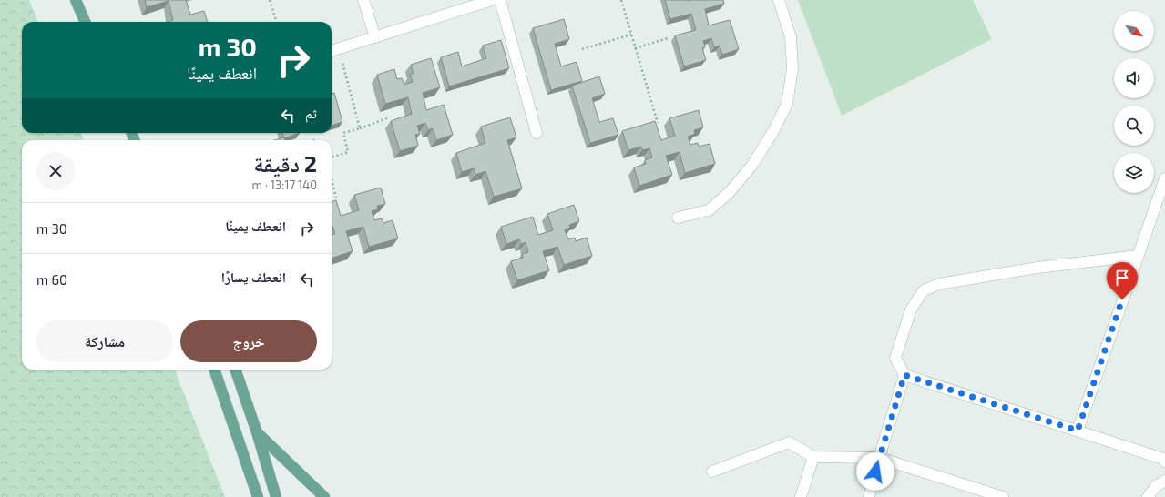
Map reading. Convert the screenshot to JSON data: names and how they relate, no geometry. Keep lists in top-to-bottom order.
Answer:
{
  "north": "bottom right",
  "page": {
    "turn": ["30 m", "انعطف يمينًا"],
    "then": "ثم",
    "heading": ["2 دقيقة", "140 m · 13:17"],
    "list": [
      {
        "name": "انعطف يمينًا",
        "value": "30 m"
      },
      {
        "name": "انعطف يسارًا",
        "value": "60 m"
      }
    ],
    "buttons": ["خروج", "مشاركة"]
  }
}
